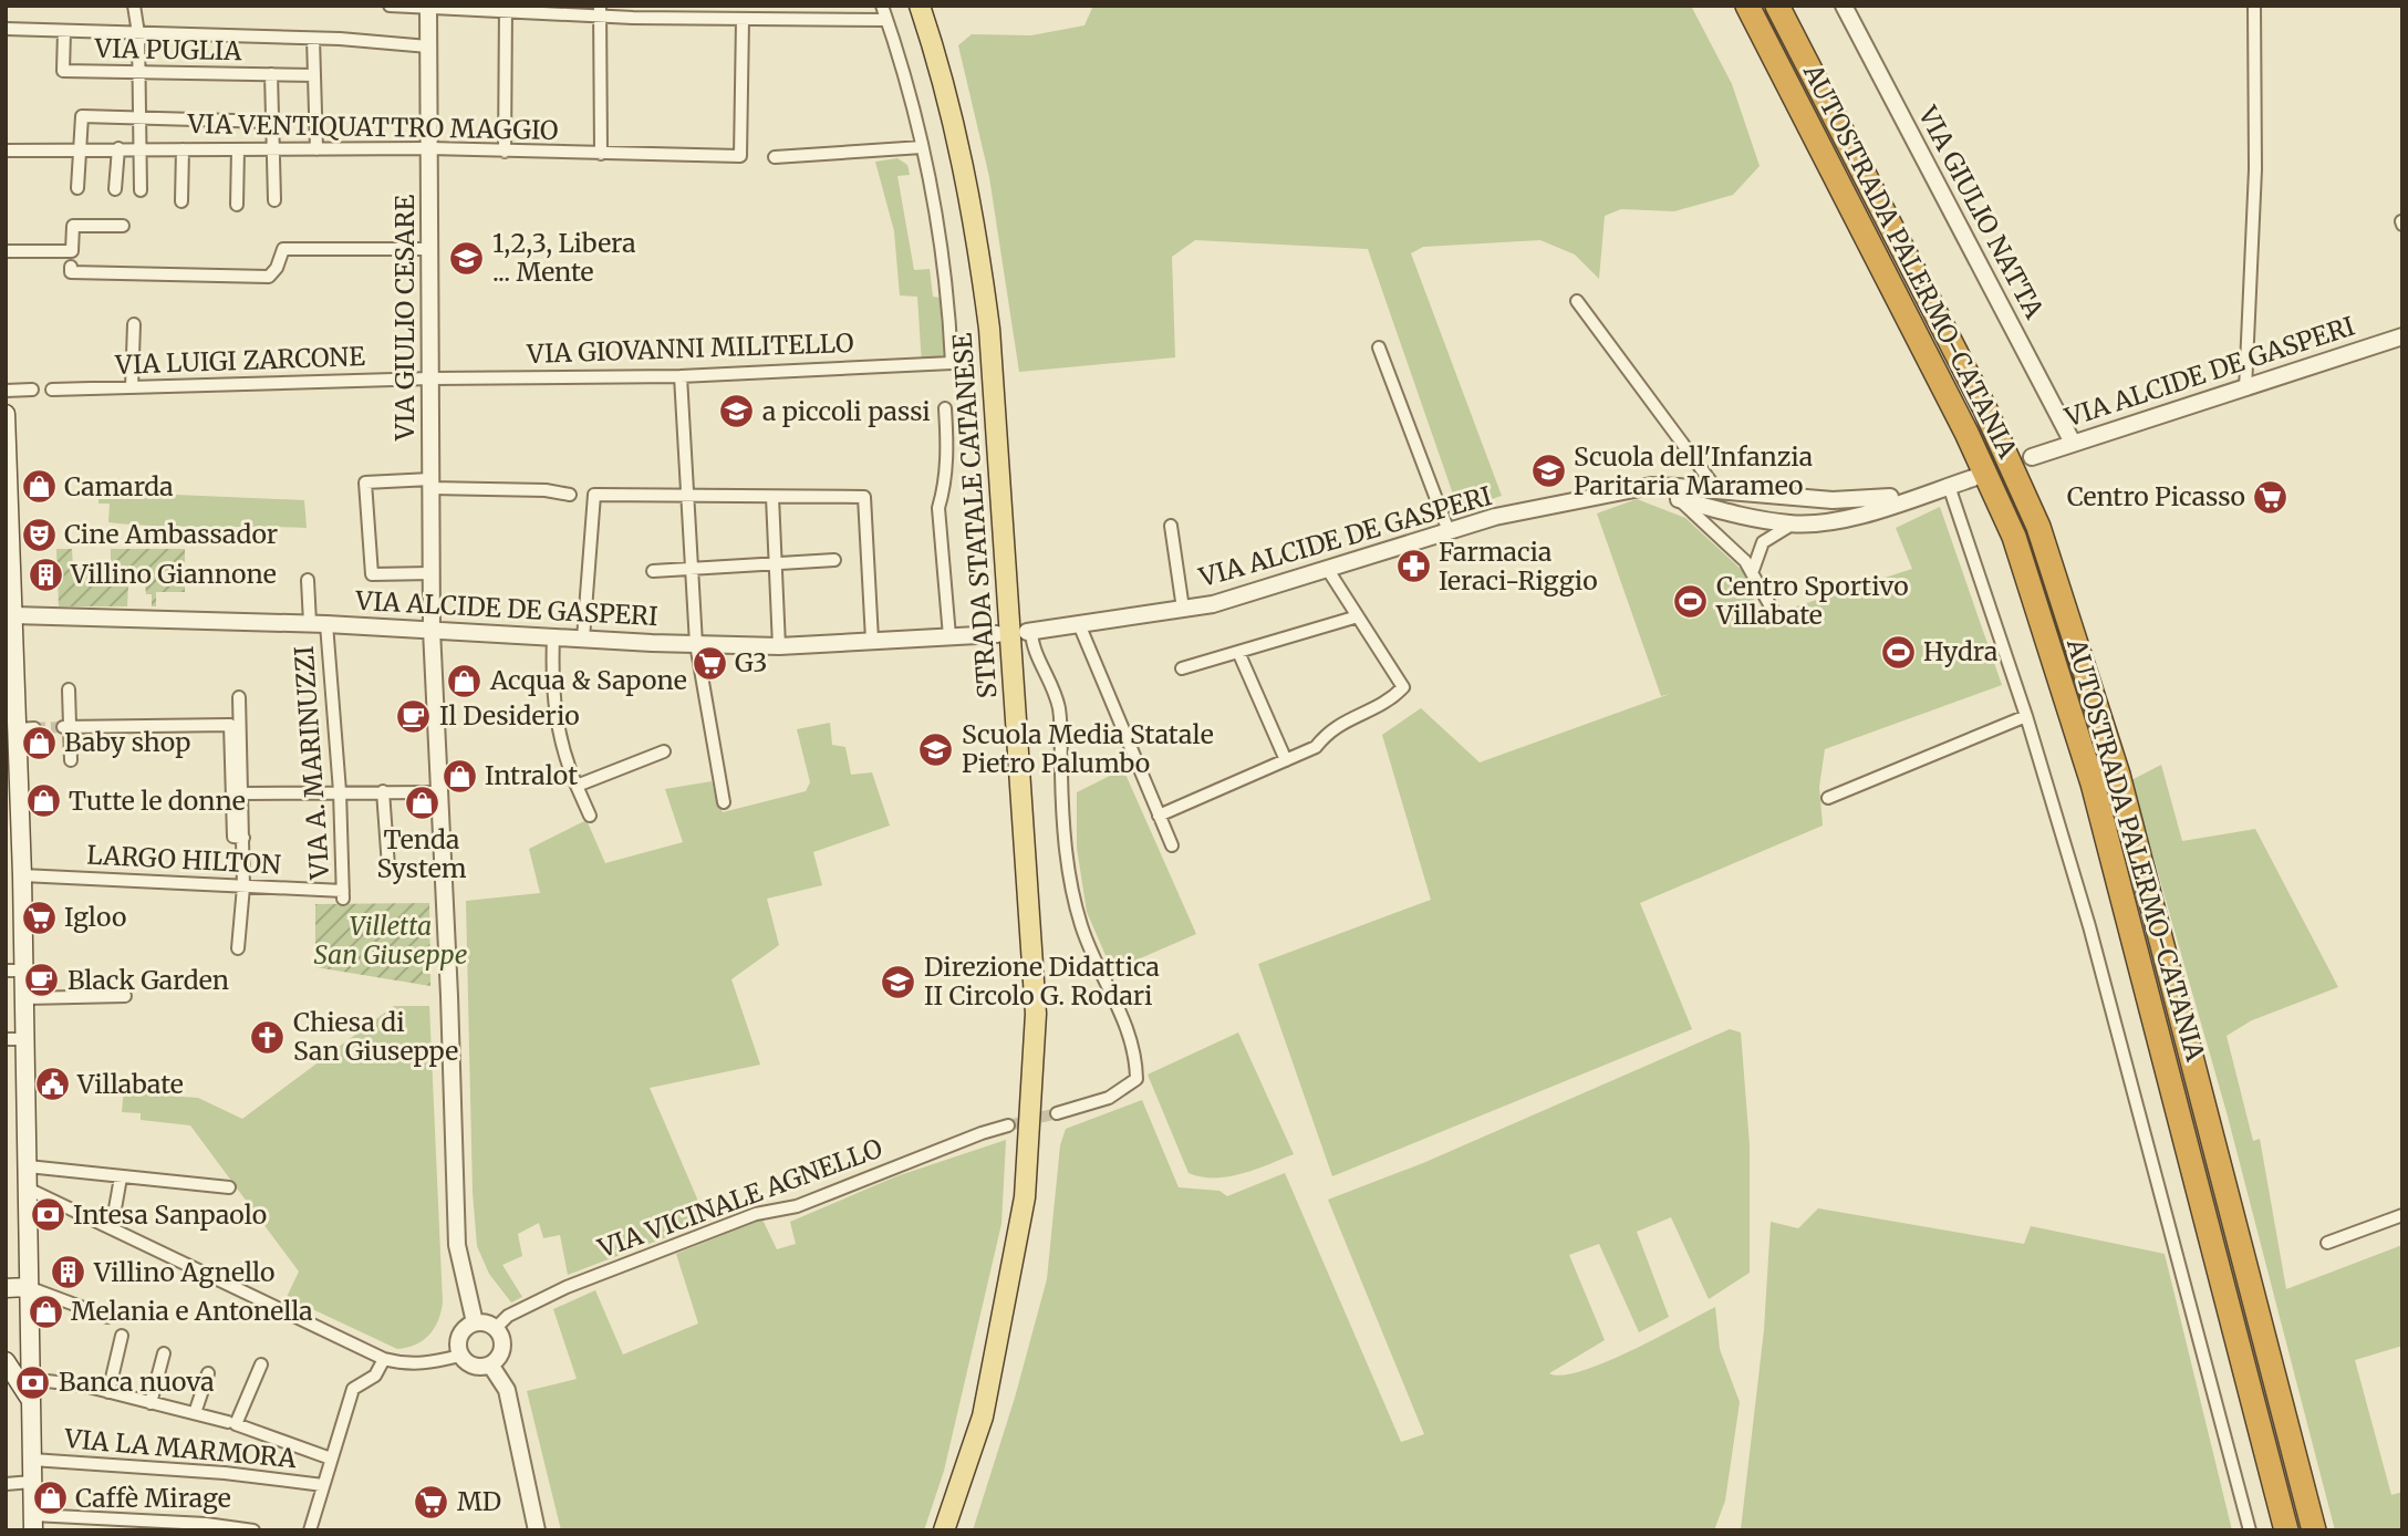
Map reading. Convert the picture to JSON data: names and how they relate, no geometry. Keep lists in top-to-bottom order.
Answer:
{
  "streets": {
    "highway": ["AUTOSTRADA PALERMO-CATANIA"],
    "main road": ["STRADA STATALE CATANESE"],
    "street": [
      "VIA PUGLIA",
      "VIA VENTIQUATTRO MAGGIO",
      "VIA GIULIO NATTA",
      "VIA GIULIO CESARE",
      "VIA GIOVANNI MILITELLO",
      "VIA LUIGI ZARCONE",
      "VIA ALCIDE DE GASPERI",
      "VIA A. MARINUZZI",
      "LARGO HILTON",
      "VIA VICINALE AGNELLO",
      "VIA LA MARMORA"
    ]
  },
  "crossings": [
    ["VIA VENTIQUATTRO MAGGIO", "VIA GIULIO CESARE"],
    ["VIA GIULIO NATTA", "VIA ALCIDE DE GASPERI"],
    ["VIA GIULIO CESARE", "VIA GIOVANNI MILITELLO"],
    ["VIA GIULIO CESARE", "VIA LUIGI ZARCONE"],
    ["VIA GIULIO CESARE", "VIA ALCIDE DE GASPERI"],
    ["VIA GIULIO CESARE", "VIA VICINALE AGNELLO"],
    ["VIA GIOVANNI MILITELLO", "VIA LUIGI ZARCONE"],
    ["VIA ALCIDE DE GASPERI", "VIA A. MARINUZZI"],
    ["VIA A. MARINUZZI", "LARGO HILTON"]
  ],
  "parks": ["Villetta San Giuseppe"],
  "places": {
    "school or university": [
      "1,2,3, Libera ... Mente",
      "a piccoli passi",
      "Scuola dell'Infanzia Paritaria Marameo",
      "Scuola Media Statale Pietro Palumbo",
      "Direzione Didattica II Circolo G. Rodari"
    ],
    "shop": [
      "Camarda",
      "Acqua & Sapone",
      "Baby shop",
      "Intralot",
      "Tutte le donne",
      "Tenda System",
      "Melania e Antonella",
      "Caffè Mirage"
    ],
    "supermarket": [
      "Centro Picasso",
      "G3",
      "Igloo",
      "MD"
    ],
    "theatre": ["Cine Ambassador"],
    "pharmacy": ["Farmacia Ieraci-Riggio"],
    "building": ["Villino Giannone", "Villino Agnello"],
    "sports": ["Centro Sportivo Villabate", "Hydra"],
    "cafe": ["Il Desiderio", "Black Garden"],
    "church": ["Chiesa di San Giuseppe"],
    "public building": ["Villabate"],
    "bank": ["Intesa Sanpaolo", "Banca nuova"]
  }
}
